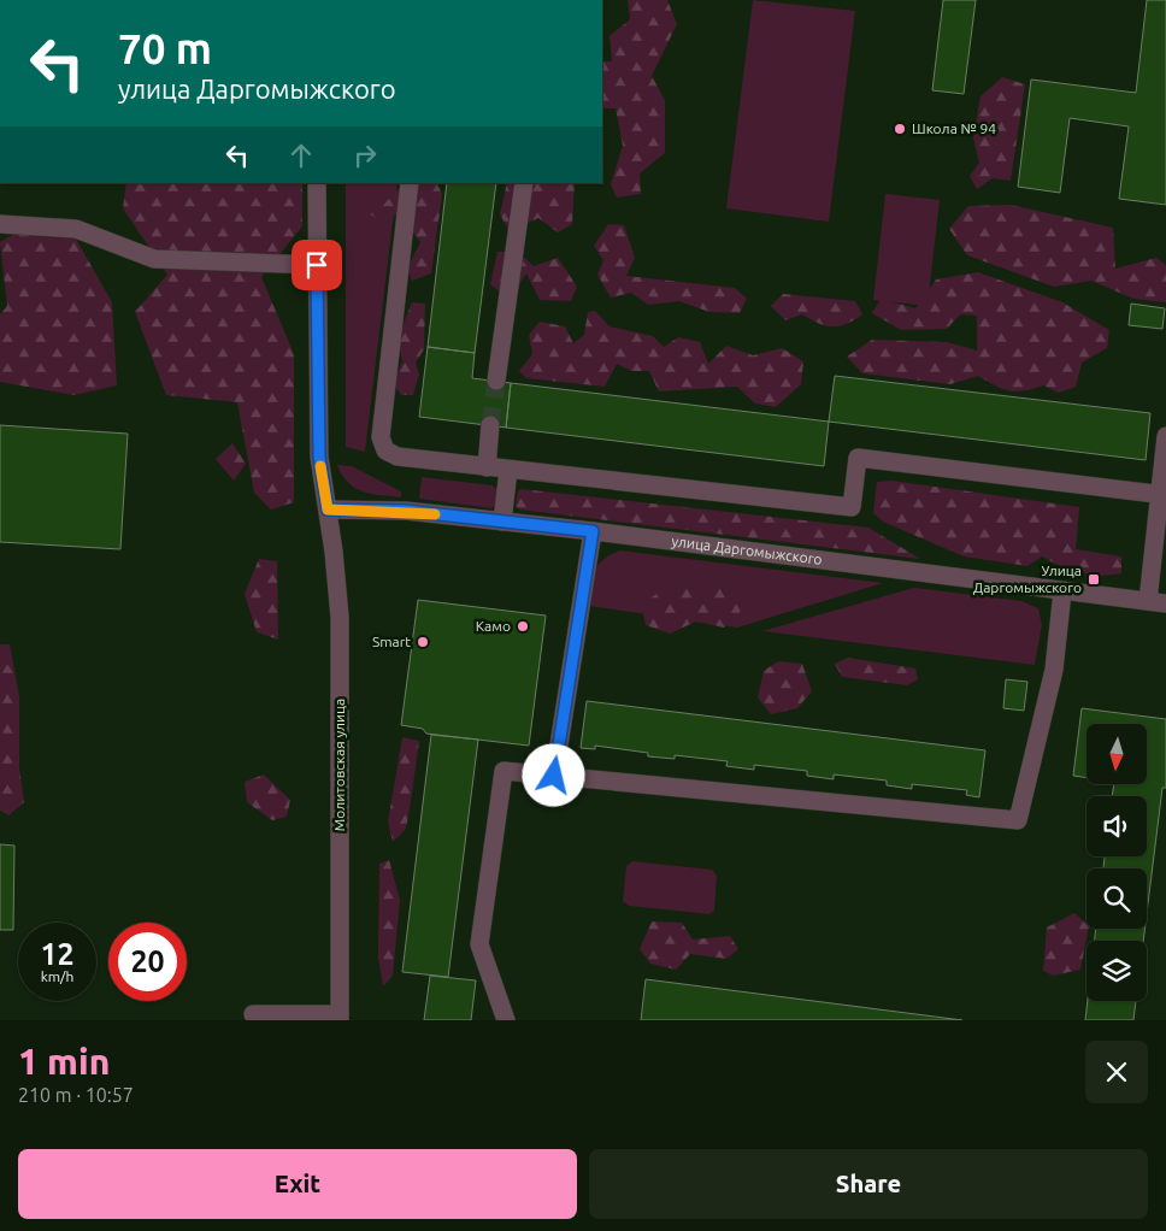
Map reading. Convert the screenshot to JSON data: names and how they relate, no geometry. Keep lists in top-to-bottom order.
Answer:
{
  "streets": {
    "street": ["улица Даргомыжского", "Молитовская улица"]
  },
  "crossings": [
    ["улица Даргомыжского", "Молитовская улица"]
  ],
  "places": {
    "other": ["Школа № 94", "Камо", "Smart"],
    "transit": ["Улица Даргомыжского"]
  },
  "north": "bottom",
  "page": {
    "turn": ["70 m", "улица Даргомыжского"],
    "speed": "12 km/h",
    "limit": "20",
    "heading": ["1 min", "210 m · 10:57"],
    "buttons": ["Exit", "Share"]
  }
}
